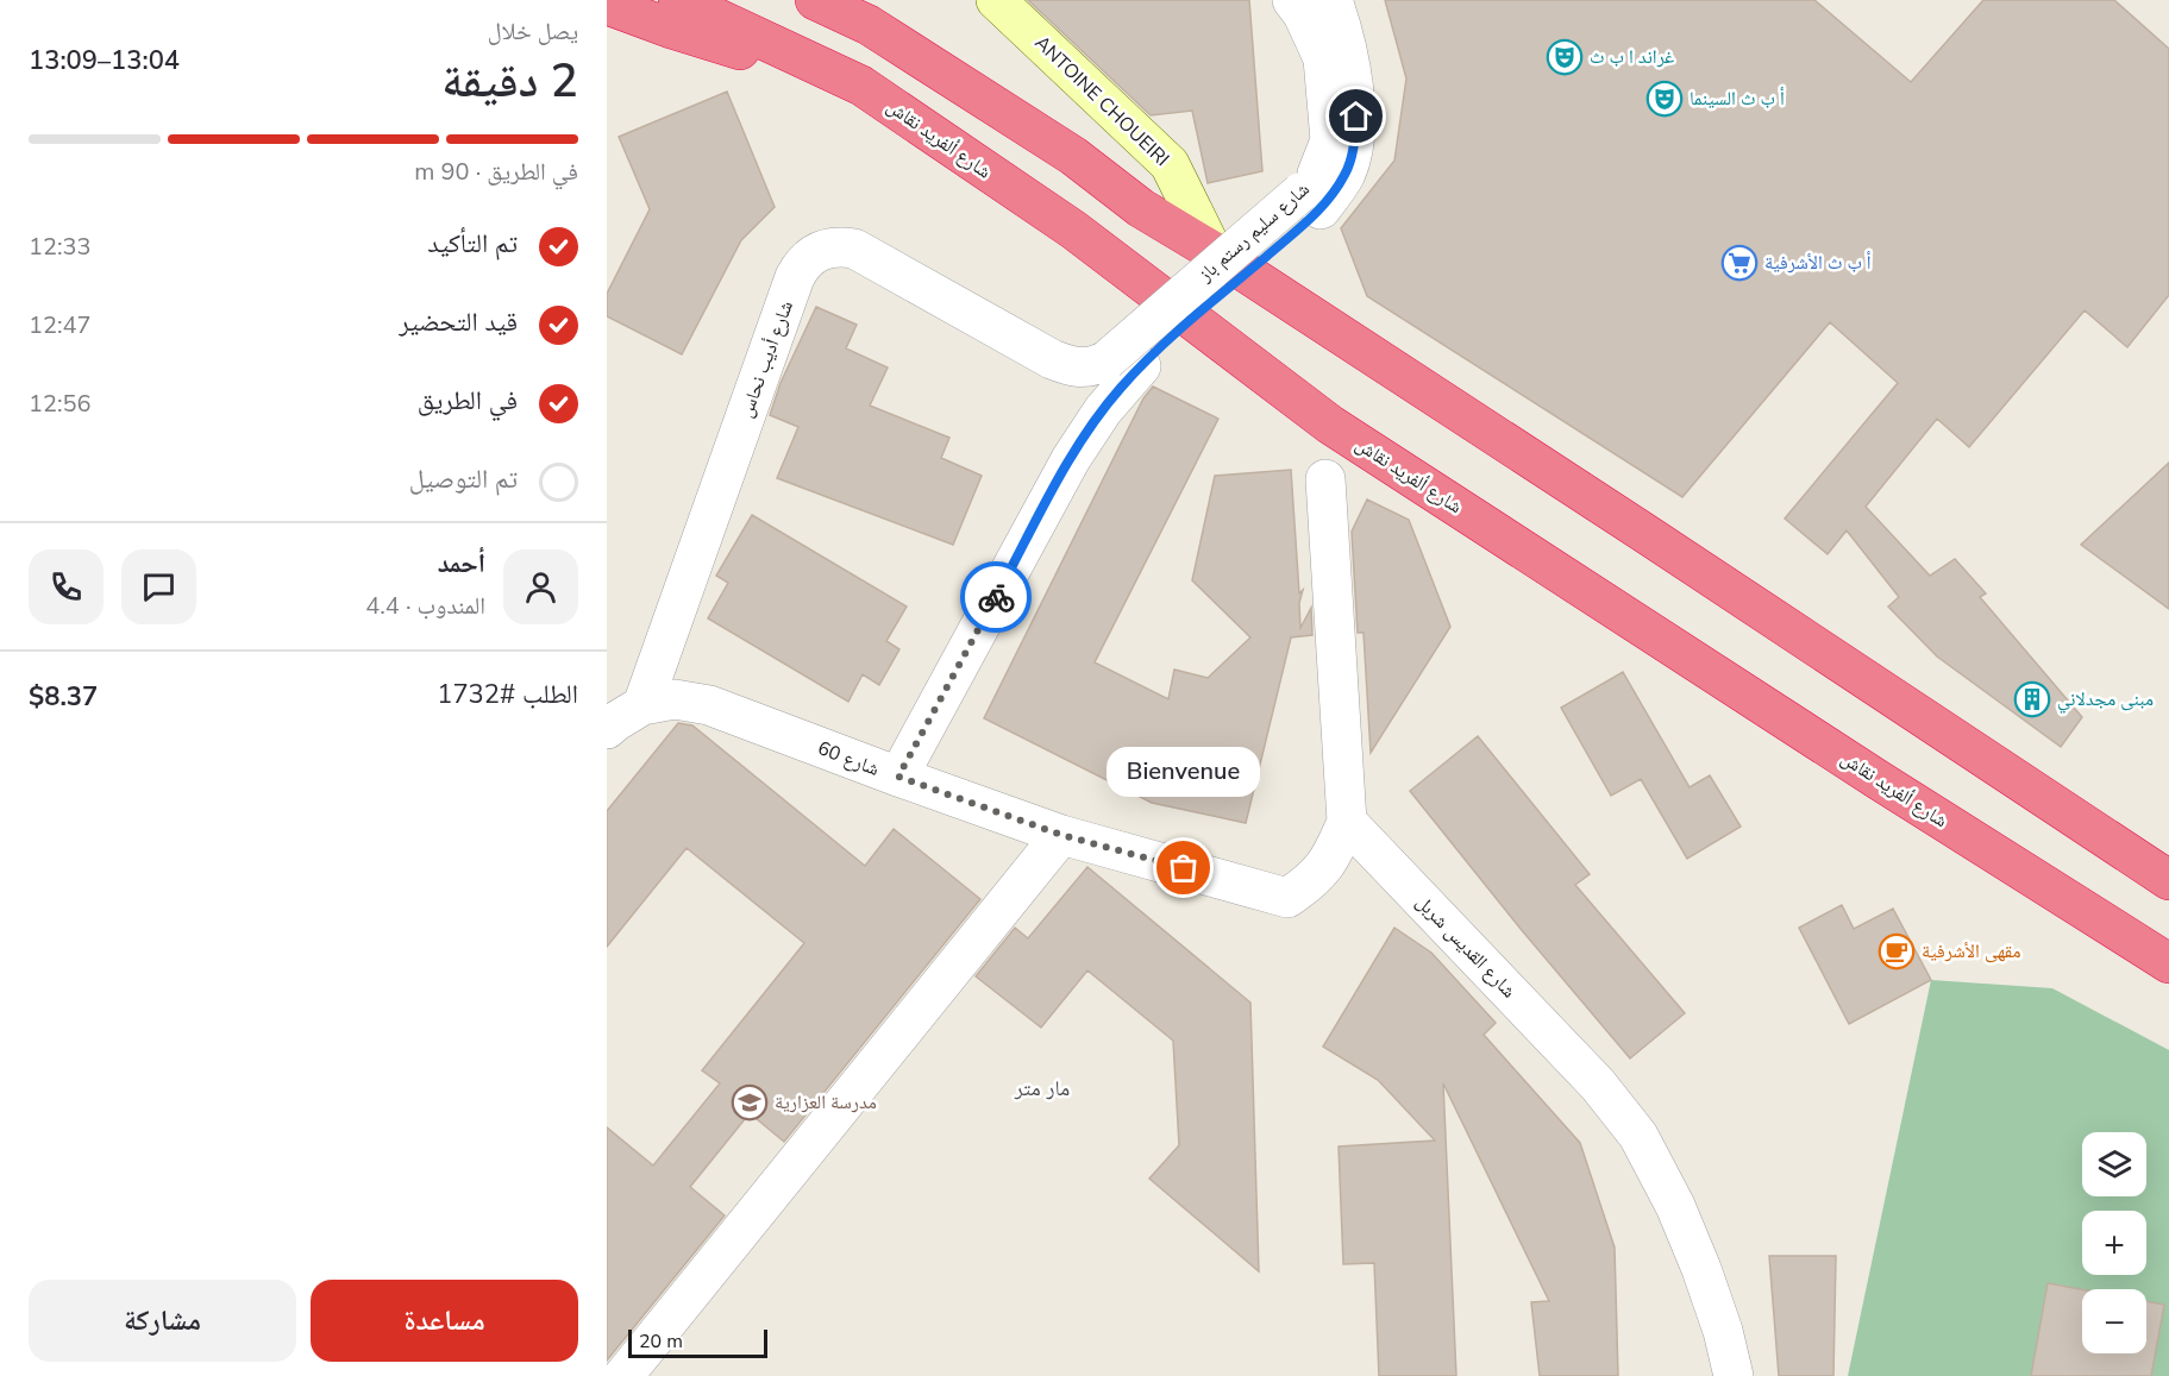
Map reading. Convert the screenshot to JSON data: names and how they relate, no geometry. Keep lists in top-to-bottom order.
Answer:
{
  "streets": {
    "highway": ["شارع ألفريد نقاش"],
    "street": [
      "ANTOINE CHOUEIRI",
      "شارع سليم رستم باز",
      "شارع أديب نحاس",
      "شارع 60",
      "شارع القديس شربل"
    ]
  },
  "crossings": [
    ["شارع سليم رستم باز", "شارع أديب نحاس"],
    ["شارع سليم رستم باز", "شارع 60"],
    ["شارع أديب نحاس", "شارع 60"],
    ["شارع 60", "شارع القديس شربل"]
  ],
  "districts": ["مار متر"],
  "places": {
    "theatre": ["غراند ا ب ث", "أ ب ث السينما"],
    "supermarket": ["أ ب ث الأشرفية"],
    "building": ["مبنى مجدلاني"],
    "other": ["Bienvenue"],
    "cafe": ["مقهى الأشرفية"],
    "school or university": ["مدرسة العزارية"]
  },
  "scale_bar": "20 m",
  "page": {
    "heading": ["2 دقيقة", "يصل خلال", "13:04–13:09"],
    "panel": [
      "أحمد",
      "المندوب · 4.4",
      "الطلب #1732",
      "$8.37"
    ],
    "bar": "في الطريق · 90 m",
    "list": [
      ["تم التأكيد", "12:33"],
      ["قيد التحضير", "12:47"],
      ["في الطريق", "12:56"],
      "تم التوصيل"
    ],
    "bubble": "Bienvenue",
    "map_buttons": ["+", "−"],
    "buttons": ["مساعدة", "مشاركة"],
    "scale": "20 m"
  }
}
